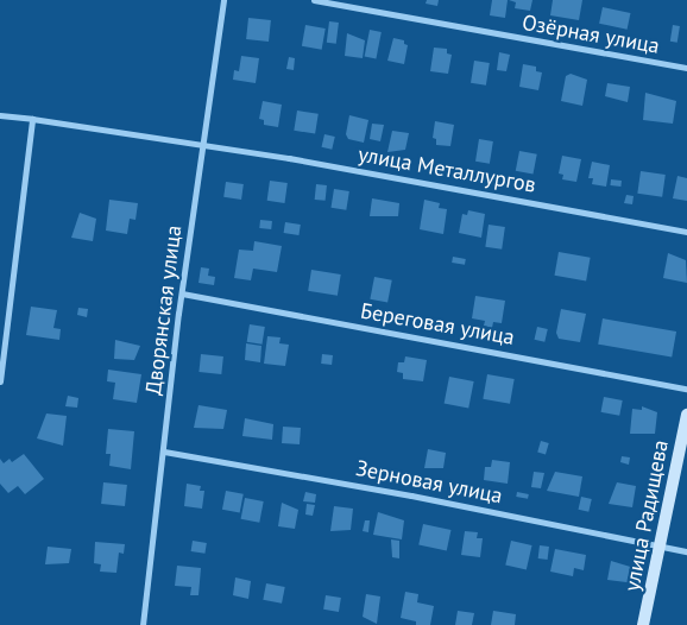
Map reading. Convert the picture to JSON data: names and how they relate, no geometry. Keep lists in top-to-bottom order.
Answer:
{
  "streets": {
    "street": [
      "Озёрная улица",
      "улица Металлургов",
      "Дворянская улица",
      "Береговая улица",
      "Зерновая улица",
      "улица Радищева"
    ]
  },
  "crossings": [
    ["улица Металлургов", "Дворянская улица"],
    ["Дворянская улица", "Береговая улица"],
    ["Дворянская улица", "Зерновая улица"],
    ["Зерновая улица", "улица Радищева"]
  ]
}
